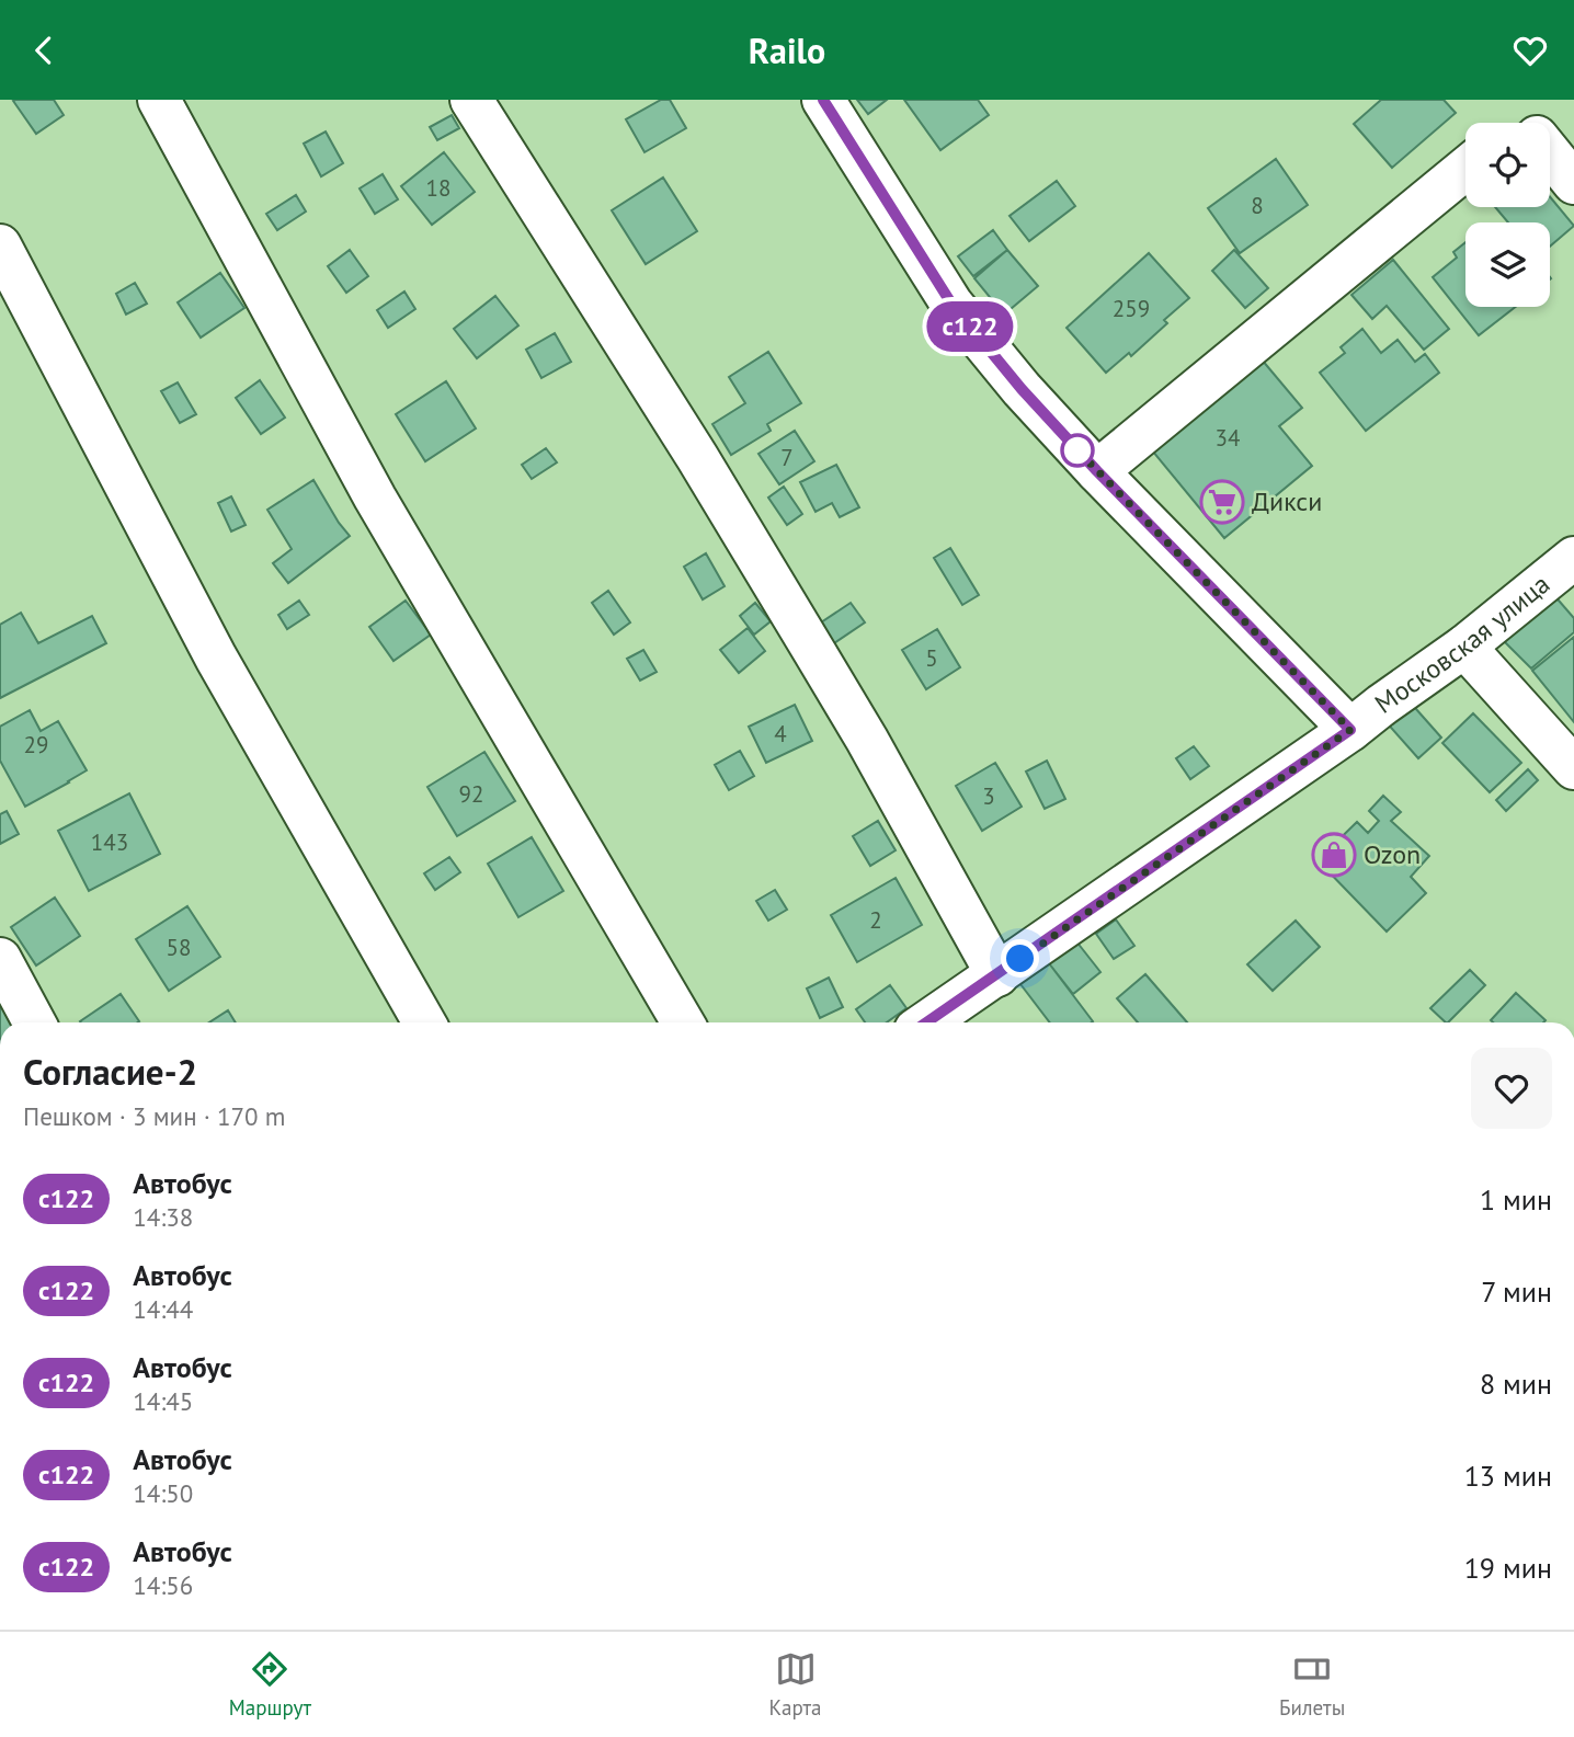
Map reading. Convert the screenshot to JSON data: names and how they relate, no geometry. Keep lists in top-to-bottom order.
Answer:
{
  "streets": {
    "street": ["Московская улица"]
  },
  "places": {
    "supermarket": ["Дикси"],
    "shop": ["Ozon"]
  },
  "lines": ["bus line с122"],
  "house_numbers": [
    "18",
    "8",
    "259",
    "34",
    "7",
    "5",
    "4",
    "29",
    "92",
    "3",
    "143",
    "2",
    "58"
  ],
  "page": {
    "header": "Railo",
    "on_map": "с122",
    "heading": ["Согласие-2", "Пешком · 3 мин · 170 m"],
    "list": [
      {
        "mark": "с122",
        "name": "Автобус",
        "note": "14:38",
        "value": "1 мин"
      },
      {
        "mark": "с122",
        "name": "Автобус",
        "note": "14:44",
        "value": "7 мин"
      },
      {
        "mark": "с122",
        "name": "Автобус",
        "note": "14:45",
        "value": "8 мин"
      },
      {
        "mark": "с122",
        "name": "Автобус",
        "note": "14:50",
        "value": "13 мин"
      },
      {
        "mark": "с122",
        "name": "Автобус",
        "note": "14:56",
        "value": "19 мин"
      }
    ],
    "tabs": ["Маршрут", "Карта", "Билеты"]
  }
}
